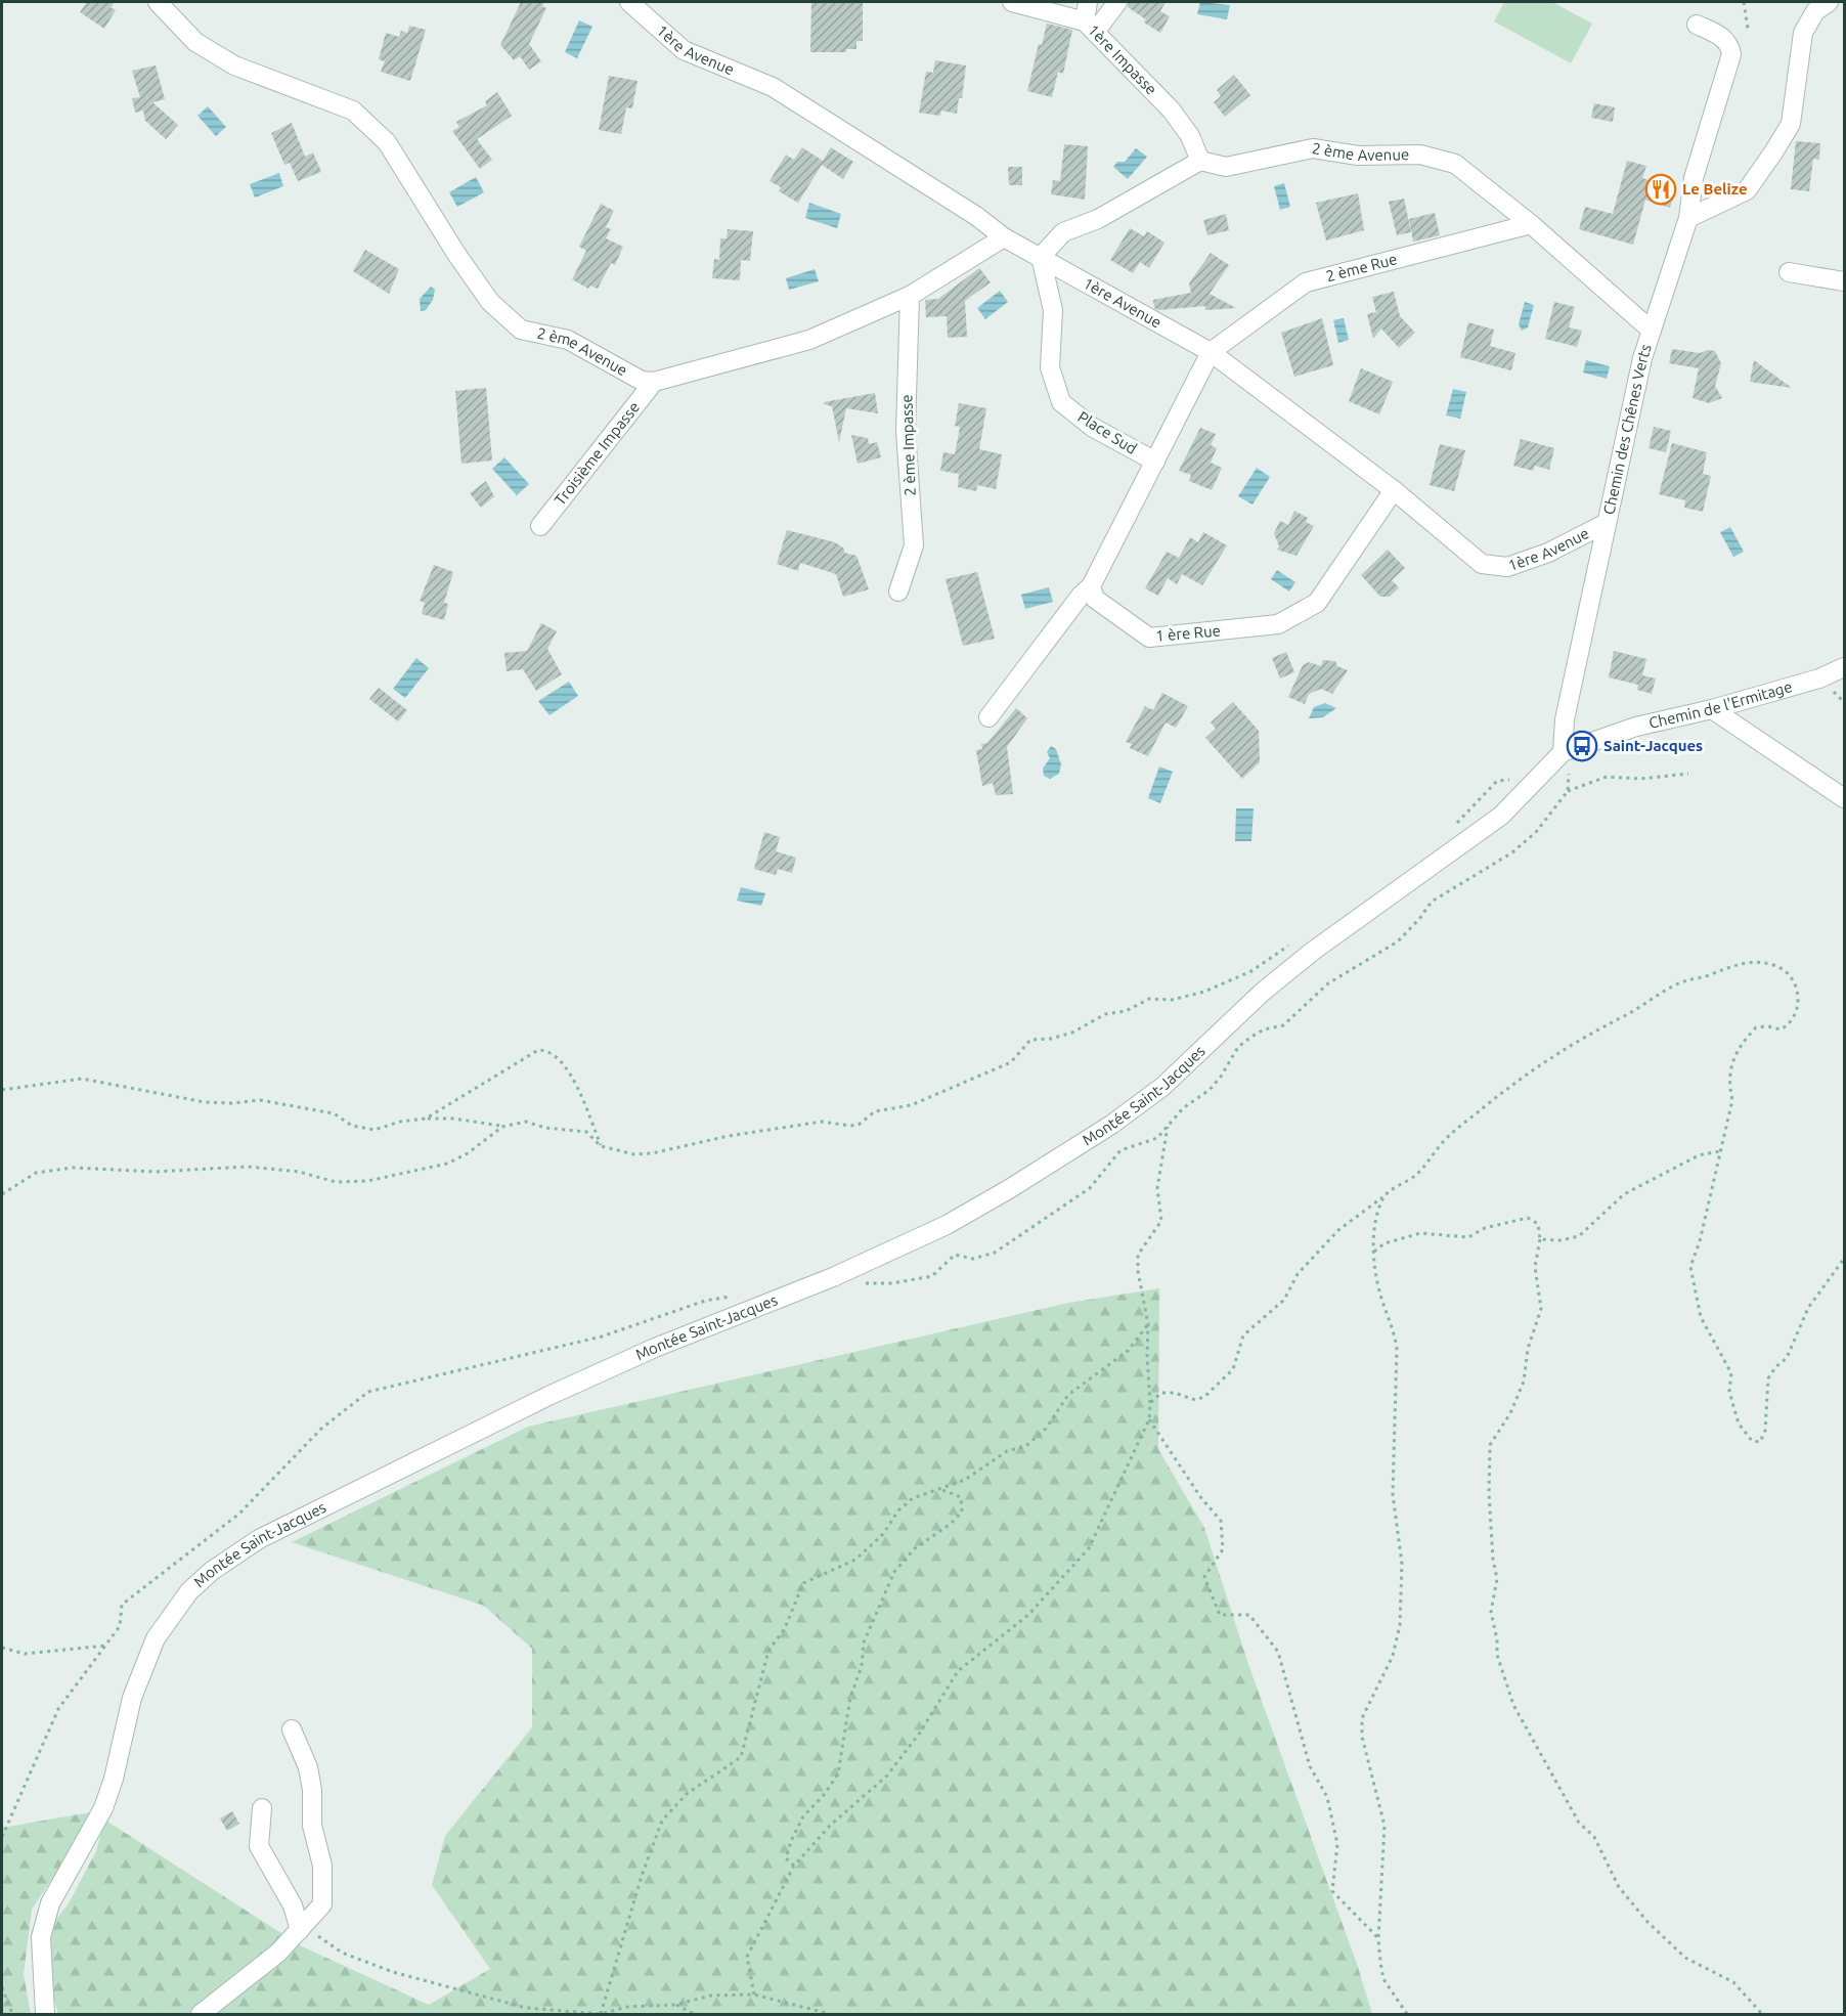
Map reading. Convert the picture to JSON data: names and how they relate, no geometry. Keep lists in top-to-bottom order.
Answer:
{
  "streets": {
    "street": [
      "1ère Avenue",
      "1ère Impasse",
      "2 ème Avenue",
      "2 ème Rue",
      "Chemin des Chênes Verts",
      "Place Sud",
      "2 ème Impasse",
      "Troisième Impasse",
      "1 ère Rue",
      "Chemin de l'Ermitage",
      "Montée Saint-Jacques"
    ]
  },
  "crossings": [
    ["1ère Avenue", "2 ème Rue"],
    ["1ère Avenue", "Chemin des Chênes Verts"],
    ["1ère Avenue", "Place Sud"],
    ["1ère Avenue", "1 ère Rue"],
    ["1ère Impasse", "2 ème Avenue"],
    ["2 ème Avenue", "2 ème Rue"],
    ["2 ème Avenue", "Chemin des Chênes Verts"],
    ["2 ème Avenue", "Troisième Impasse"],
    ["Chemin des Chênes Verts", "Chemin de l'Ermitage"],
    ["Chemin des Chênes Verts", "Montée Saint-Jacques"],
    ["Chemin de l'Ermitage", "Montée Saint-Jacques"]
  ],
  "places": {
    "restaurant": ["Le Belize"],
    "bus stop": ["Saint-Jacques"]
  }
}
